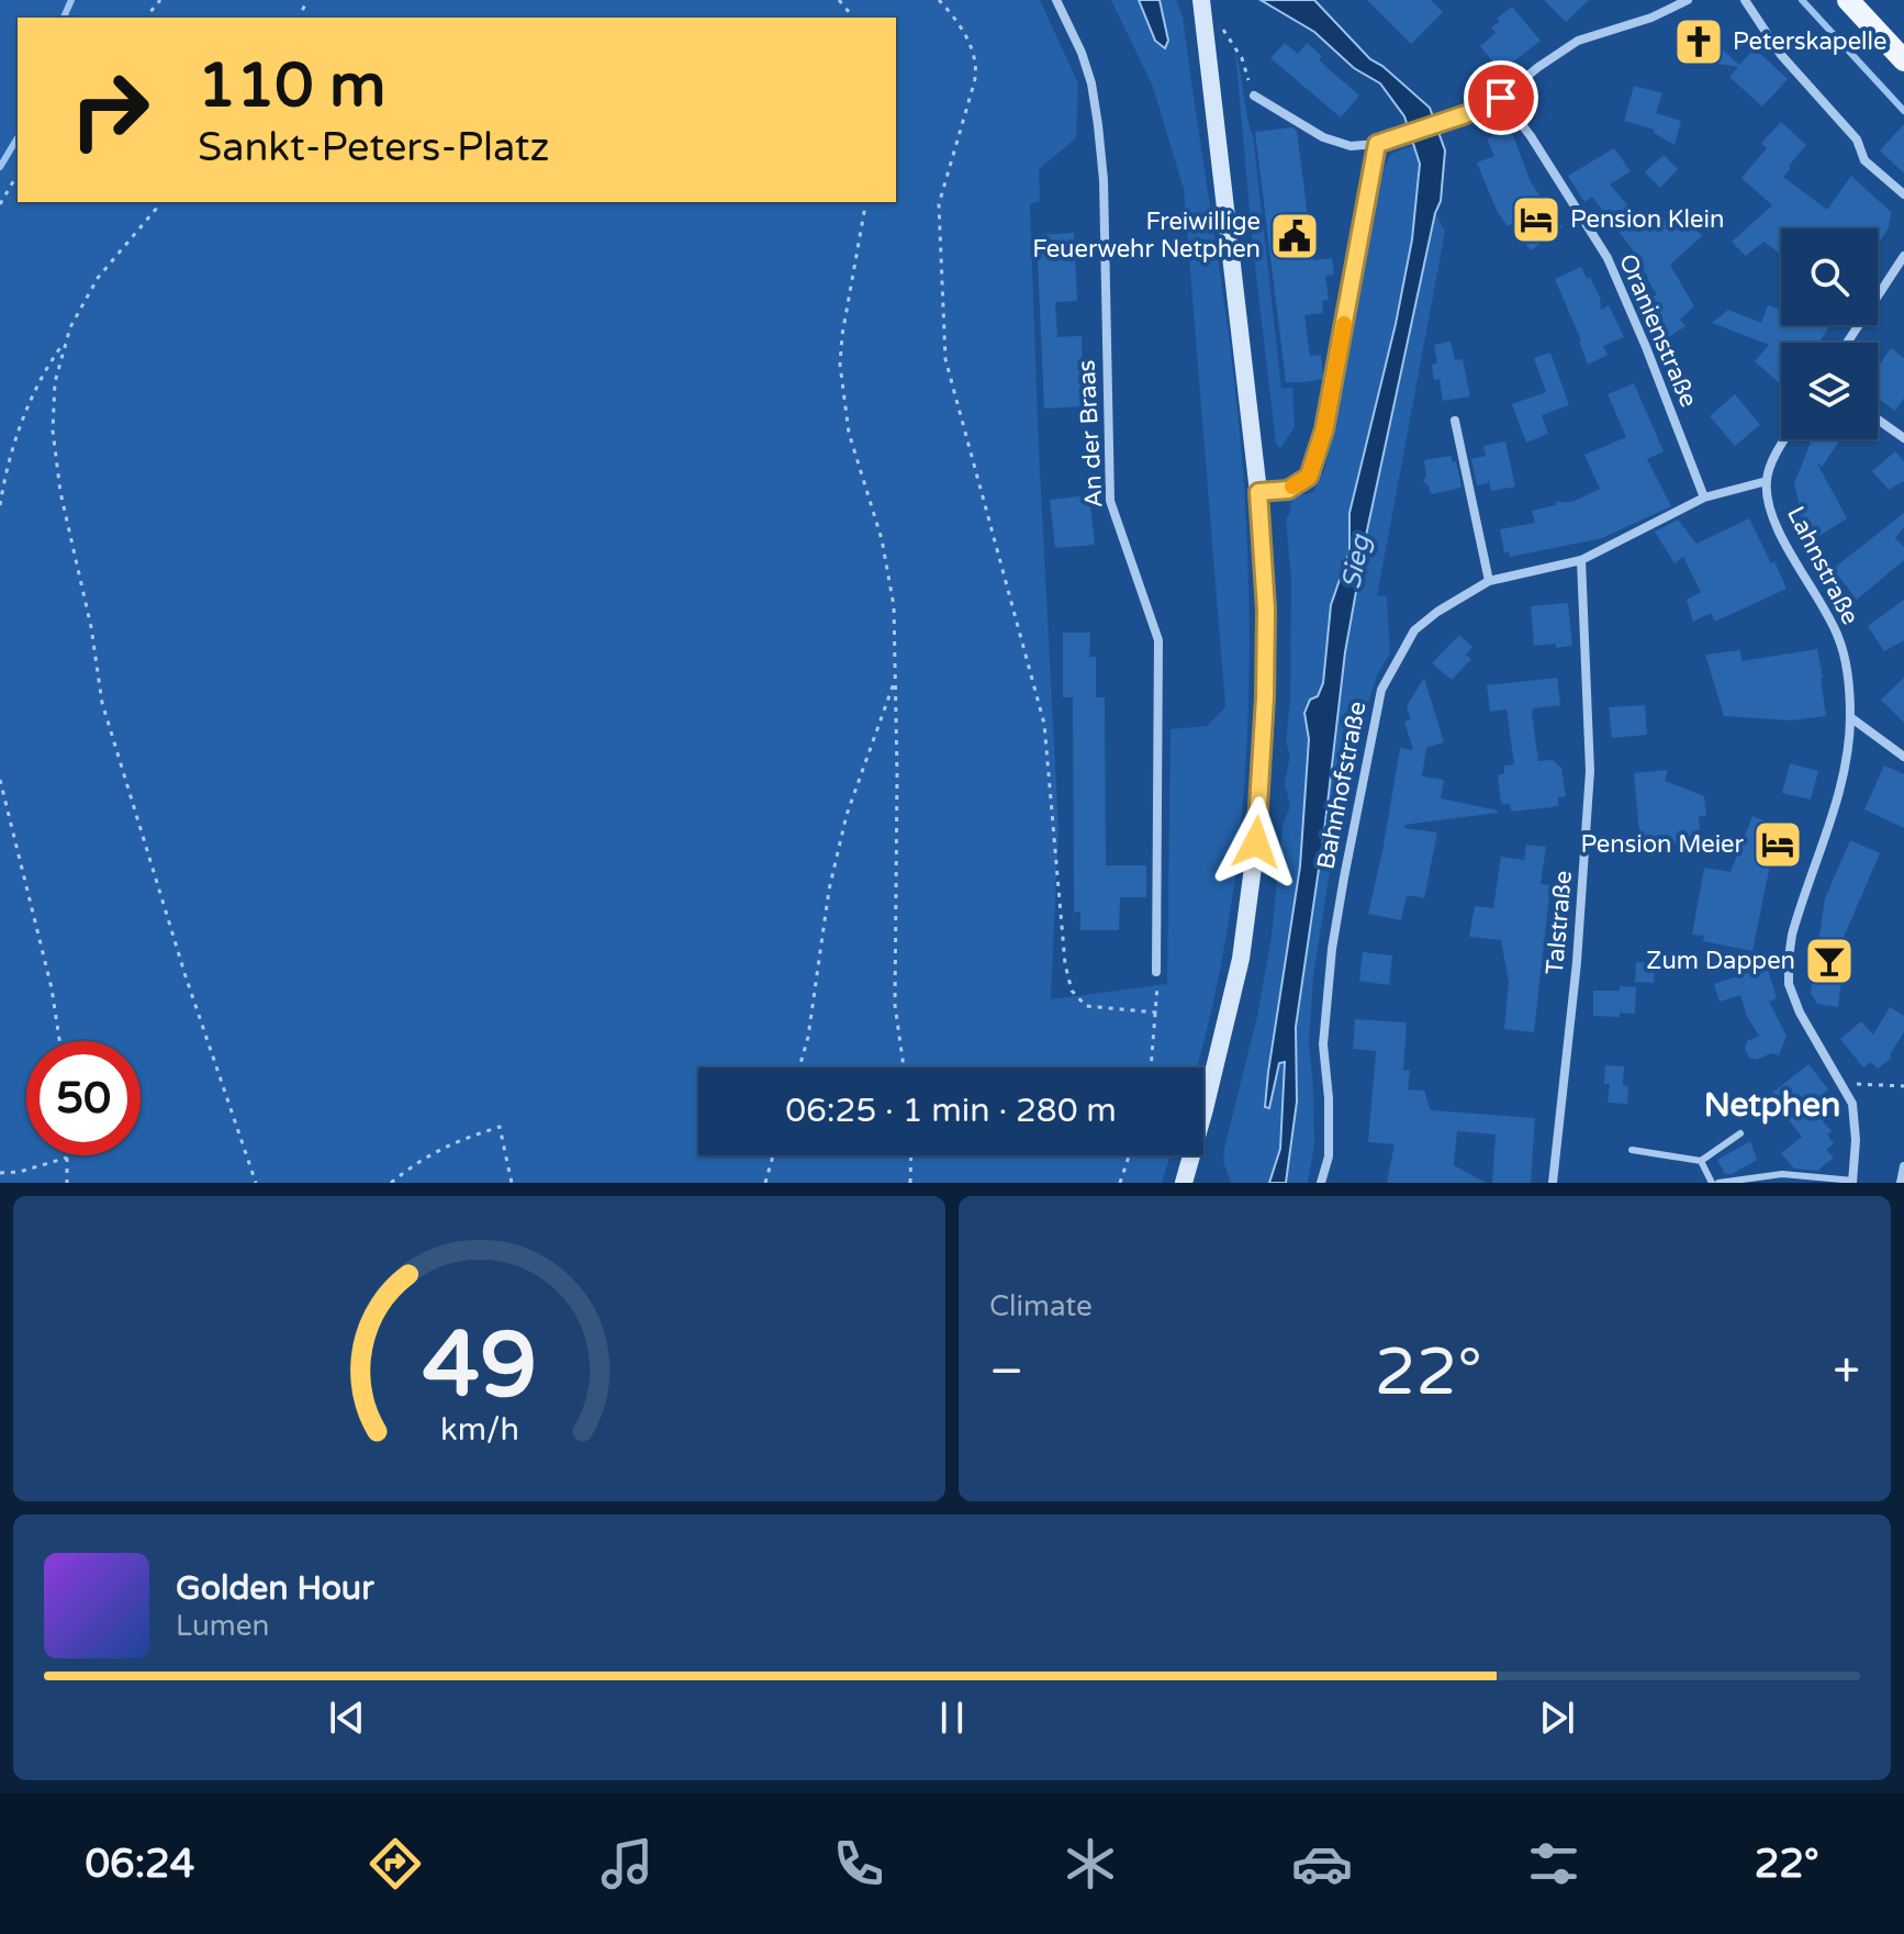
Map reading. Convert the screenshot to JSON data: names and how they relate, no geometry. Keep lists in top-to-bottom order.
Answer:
{
  "streets": {
    "street": [
      "Oranienstraße",
      "An der Braas",
      "Lahnstraße",
      "Bahnhofstraße",
      "Talstraße"
    ]
  },
  "crossings": [
    ["Oranienstraße", "Bahnhofstraße"],
    ["Lahnstraße", "Bahnhofstraße"],
    ["Bahnhofstraße", "Talstraße"]
  ],
  "districts": ["Netphen"],
  "water": ["Sieg"],
  "places": {
    "church": ["Peterskapelle"],
    "hotel": ["Pension Klein", "Pension Meier"],
    "public building": ["Freiwillige Feuerwehr Netphen"],
    "bar": ["Zum Dappen"]
  },
  "page": {
    "turn": ["110 m", "Sankt-Peters-Platz"],
    "limit": "50",
    "trip": "06:25 · 1 min · 280 m",
    "tile": "Climate",
    "heat": ["−", "22°", "+"],
    "song": ["Golden Hour", "Lumen"],
    "tabs": ["06:24", "22°"],
    "gauge": ["49", "km/h"]
  }
}
